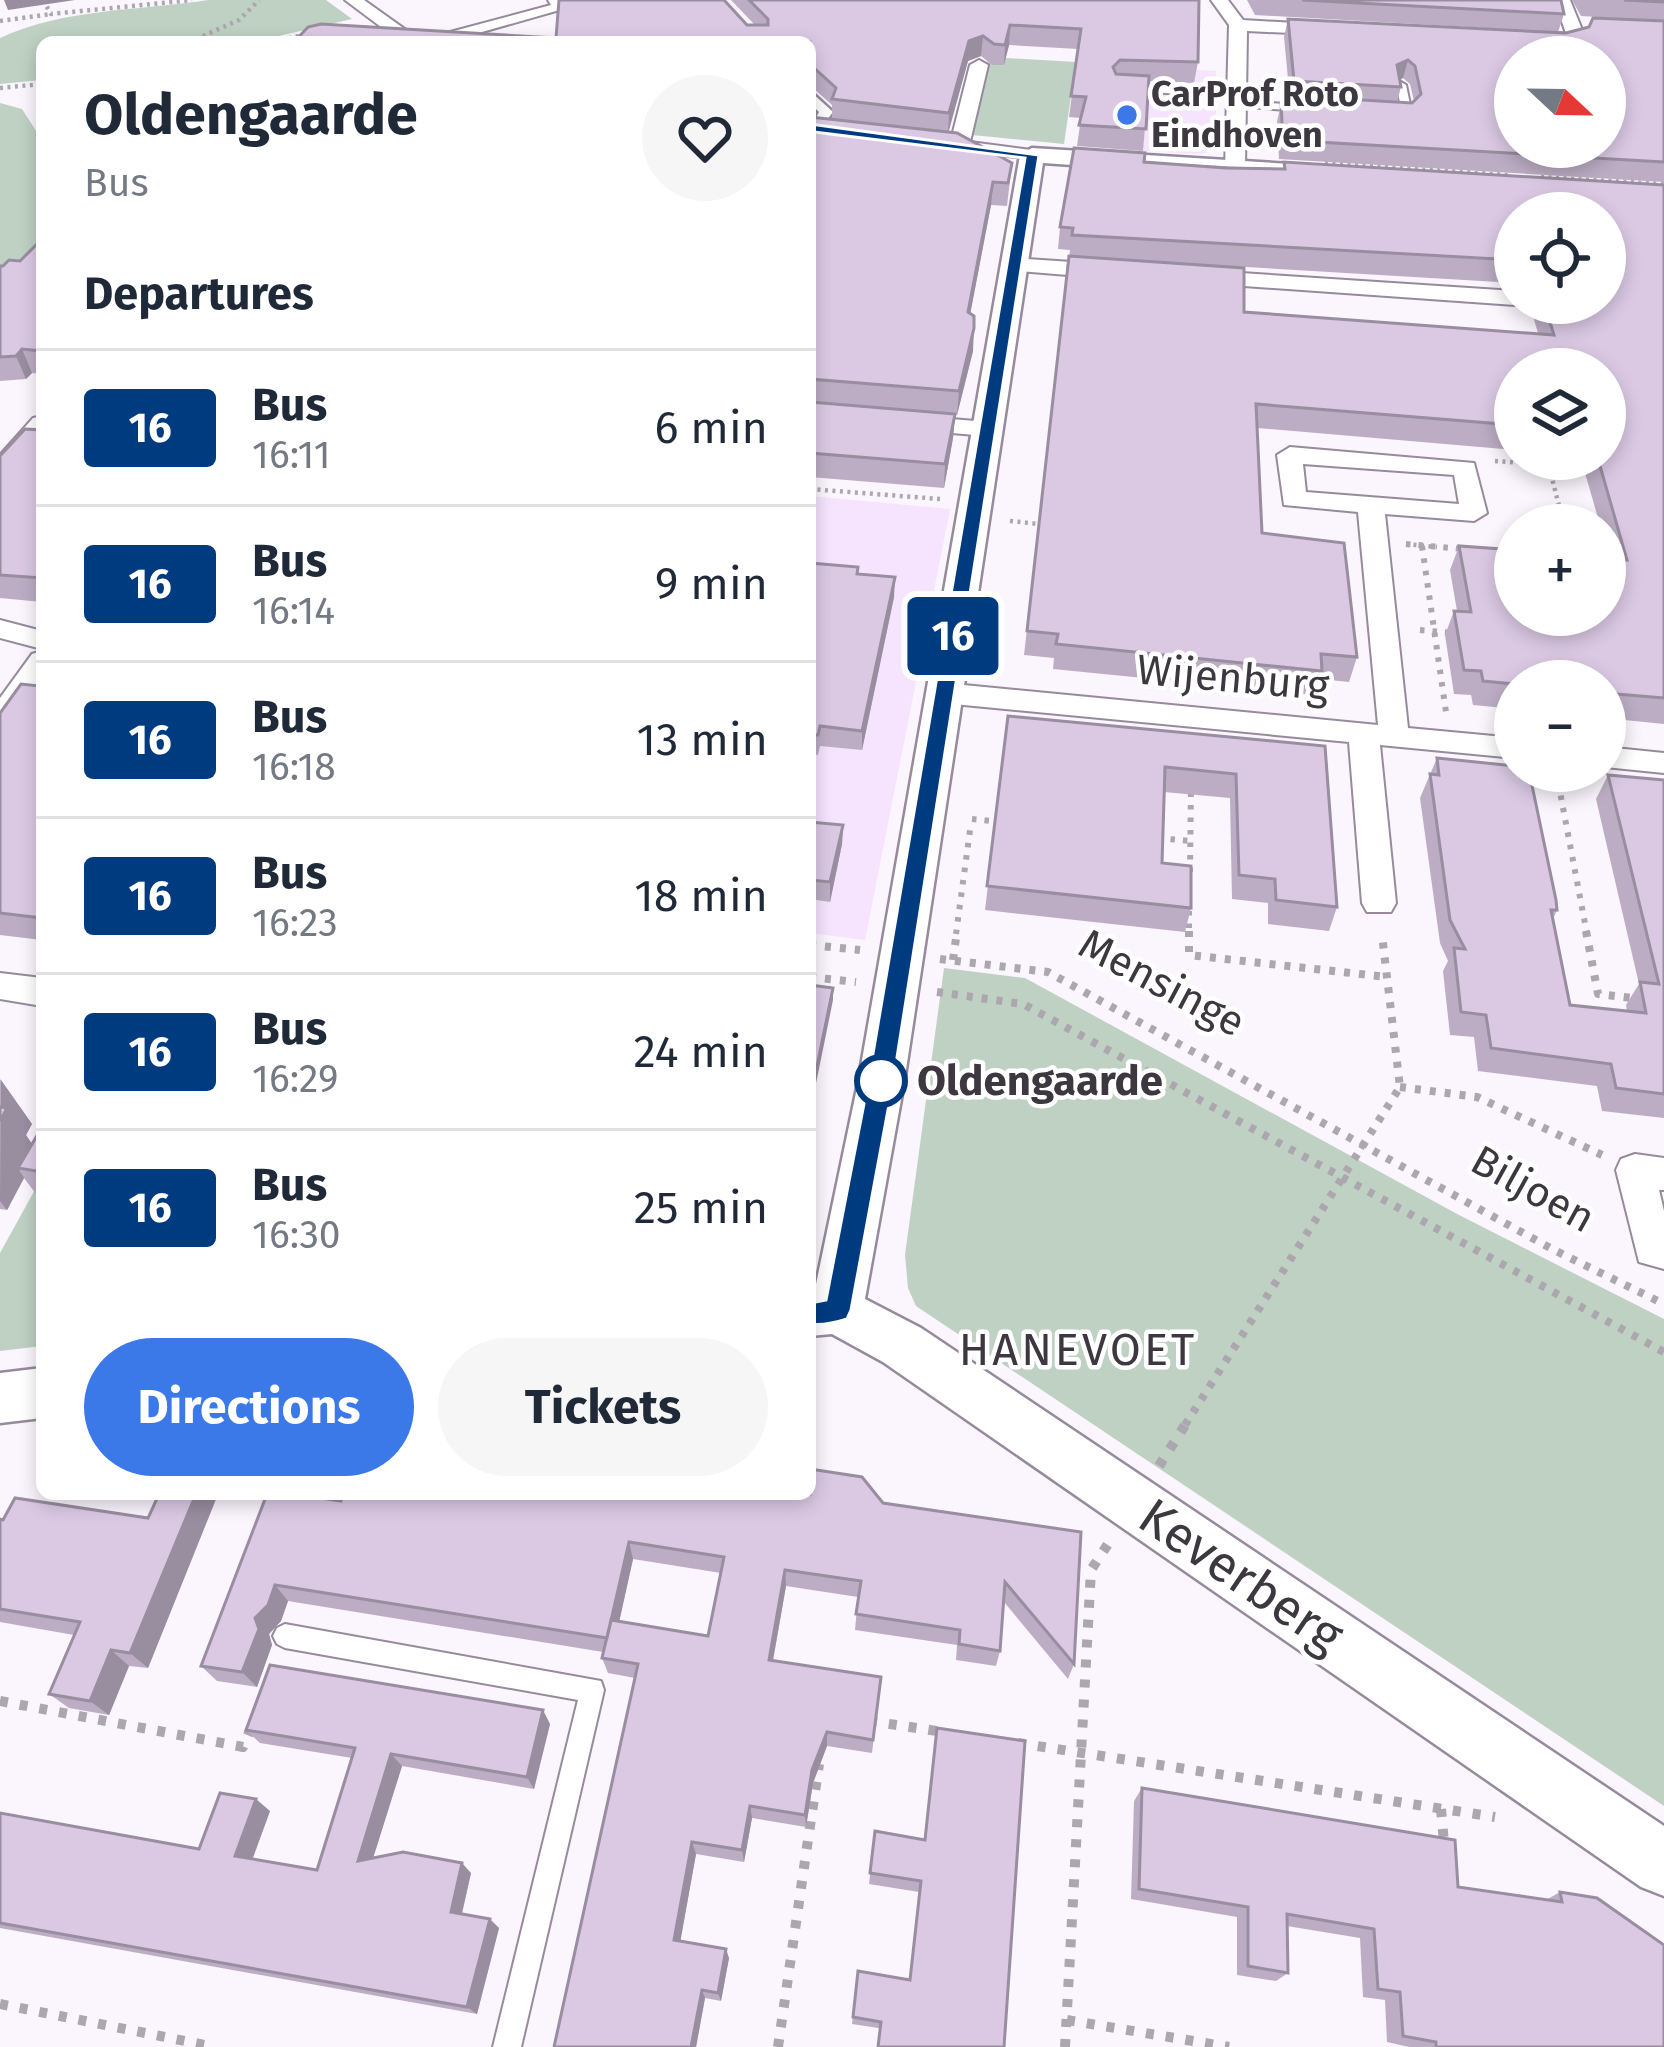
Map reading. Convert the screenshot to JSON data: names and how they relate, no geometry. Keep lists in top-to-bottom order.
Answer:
{
  "streets": {
    "street": ["Wijenburg", "Keverberg"],
    "path": ["Mensinge", "Biljoen"]
  },
  "crossings": [
    ["Mensinge", "Biljoen"]
  ],
  "districts": ["HANEVOET"],
  "places": ["CarProf Roto Eindhoven", "Oldengaarde"],
  "lines": ["bus line 16"],
  "north": "right",
  "page": {
    "on_map": "16",
    "map_buttons": ["+", "−"],
    "heading": [
      ["Oldengaarde", "Bus"],
      "Departures"
    ],
    "list": [
      {
        "mark": "16",
        "name": "Bus",
        "note": "16:11",
        "value": "6 min"
      },
      {
        "mark": "16",
        "name": "Bus",
        "note": "16:14",
        "value": "9 min"
      },
      {
        "mark": "16",
        "name": "Bus",
        "note": "16:18",
        "value": "13 min"
      },
      {
        "mark": "16",
        "name": "Bus",
        "note": "16:23",
        "value": "18 min"
      },
      {
        "mark": "16",
        "name": "Bus",
        "note": "16:29",
        "value": "24 min"
      },
      {
        "mark": "16",
        "name": "Bus",
        "note": "16:30",
        "value": "25 min"
      }
    ],
    "buttons": ["Directions", "Tickets"]
  }
}
